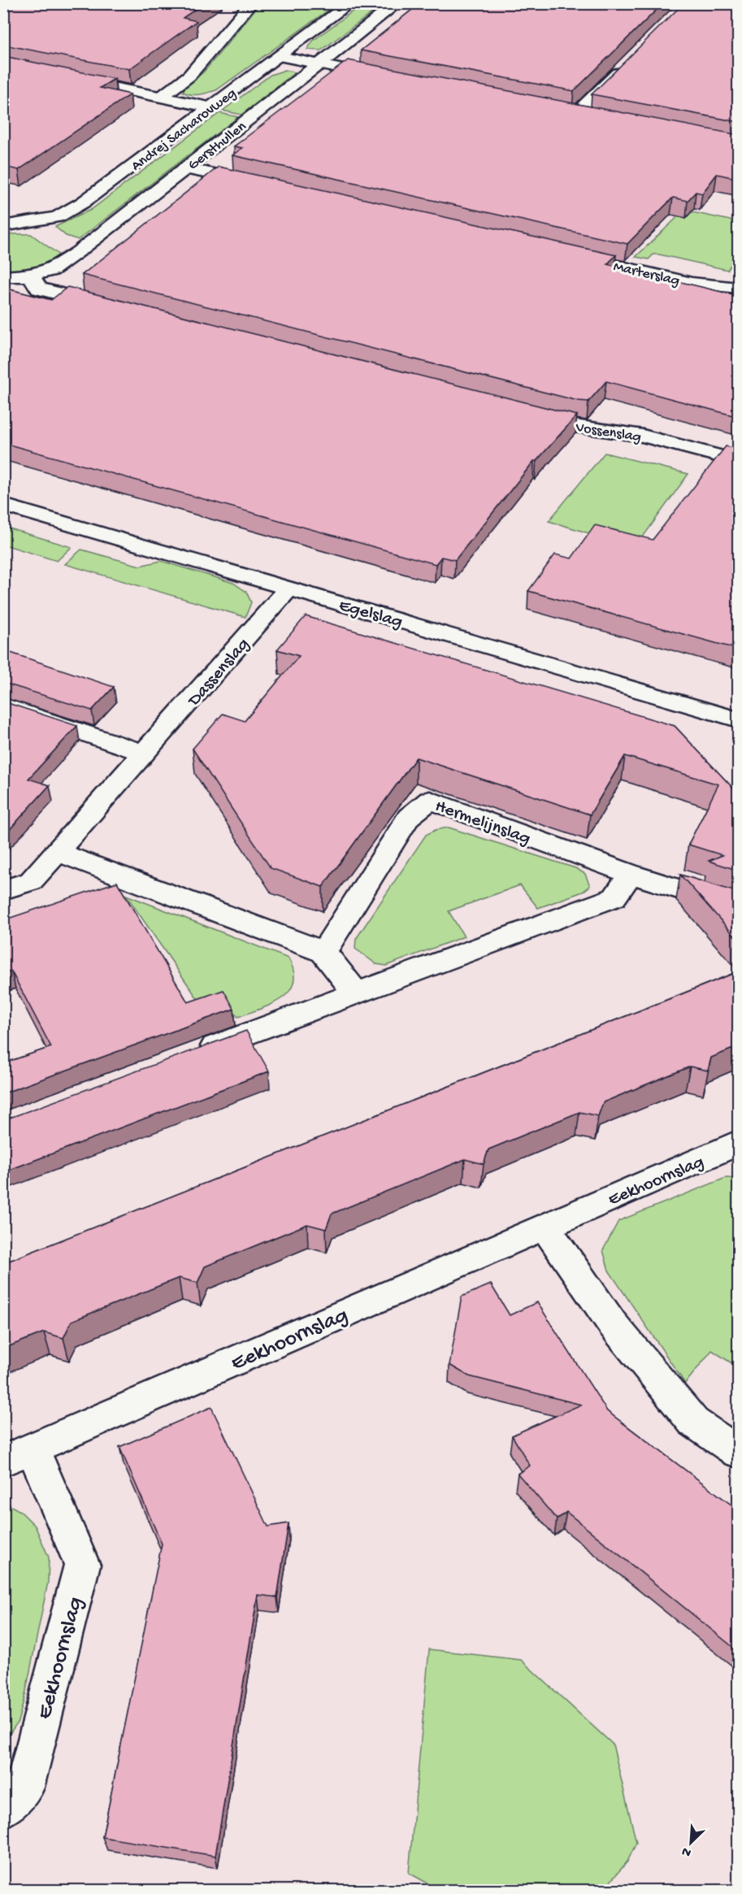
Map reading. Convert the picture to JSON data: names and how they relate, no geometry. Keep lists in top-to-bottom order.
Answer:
{
  "streets": {
    "street": [
      "Andrej Sacharovweg",
      "Gersthullen",
      "Marterslag",
      "Vossenslag",
      "Egelslag",
      "Dassenslag",
      "Hermelijnslag",
      "Eekhoornslag"
    ]
  },
  "crossings": [
    ["Egelslag", "Dassenslag"]
  ],
  "north": "bottom left"
}
